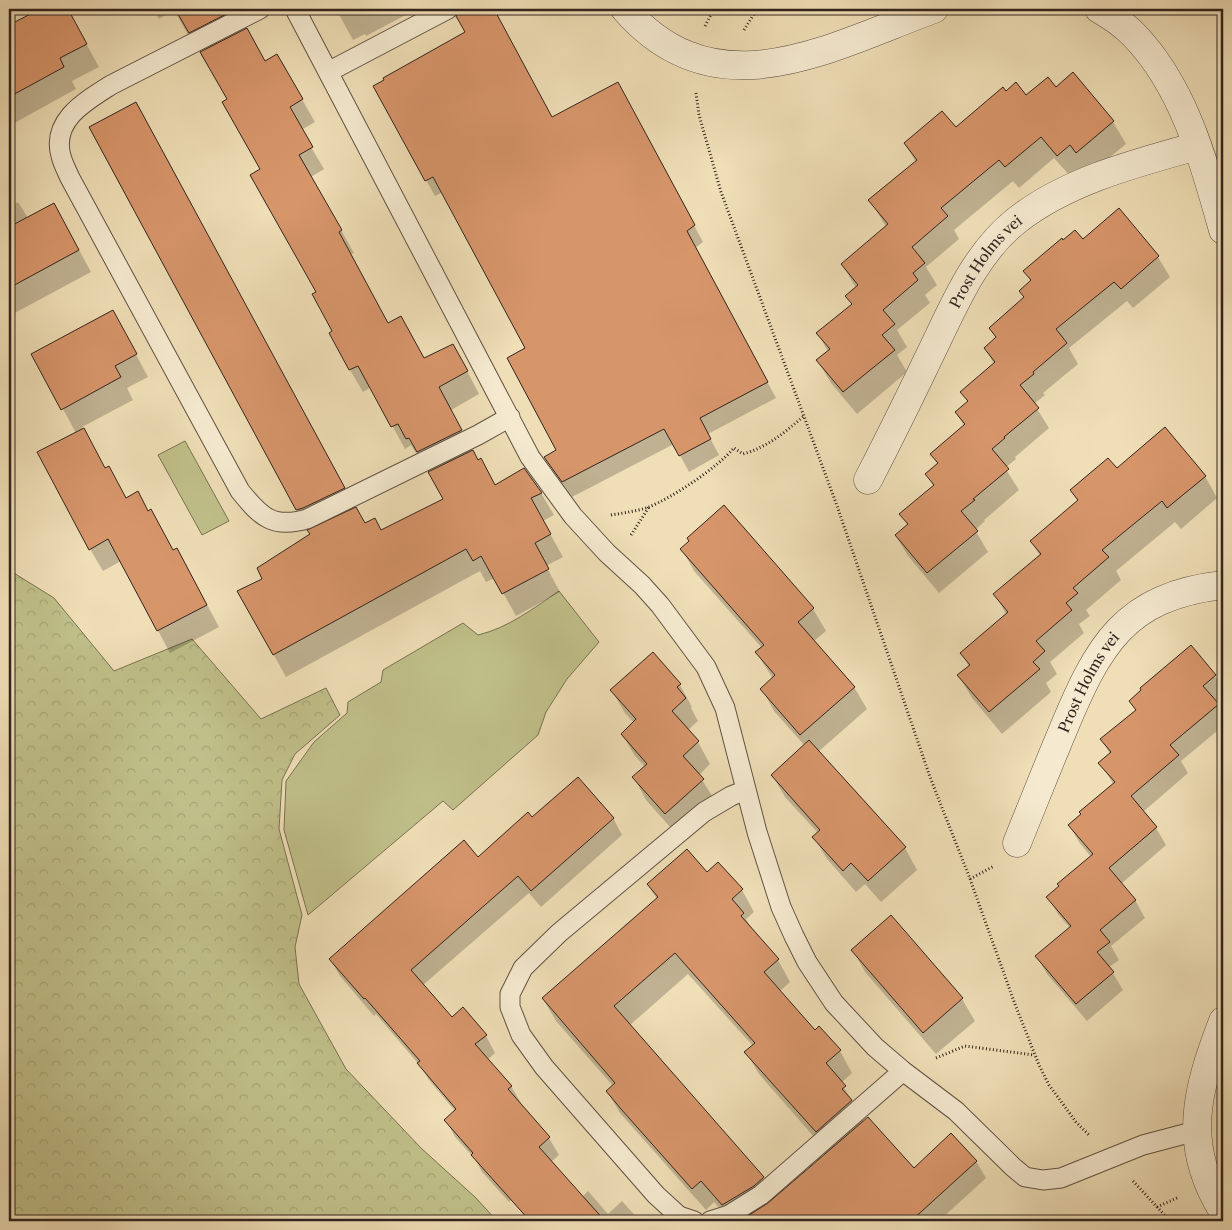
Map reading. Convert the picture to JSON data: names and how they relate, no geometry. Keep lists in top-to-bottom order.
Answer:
{
  "streets": {
    "street": ["Prost Holms vei"]
  }
}
